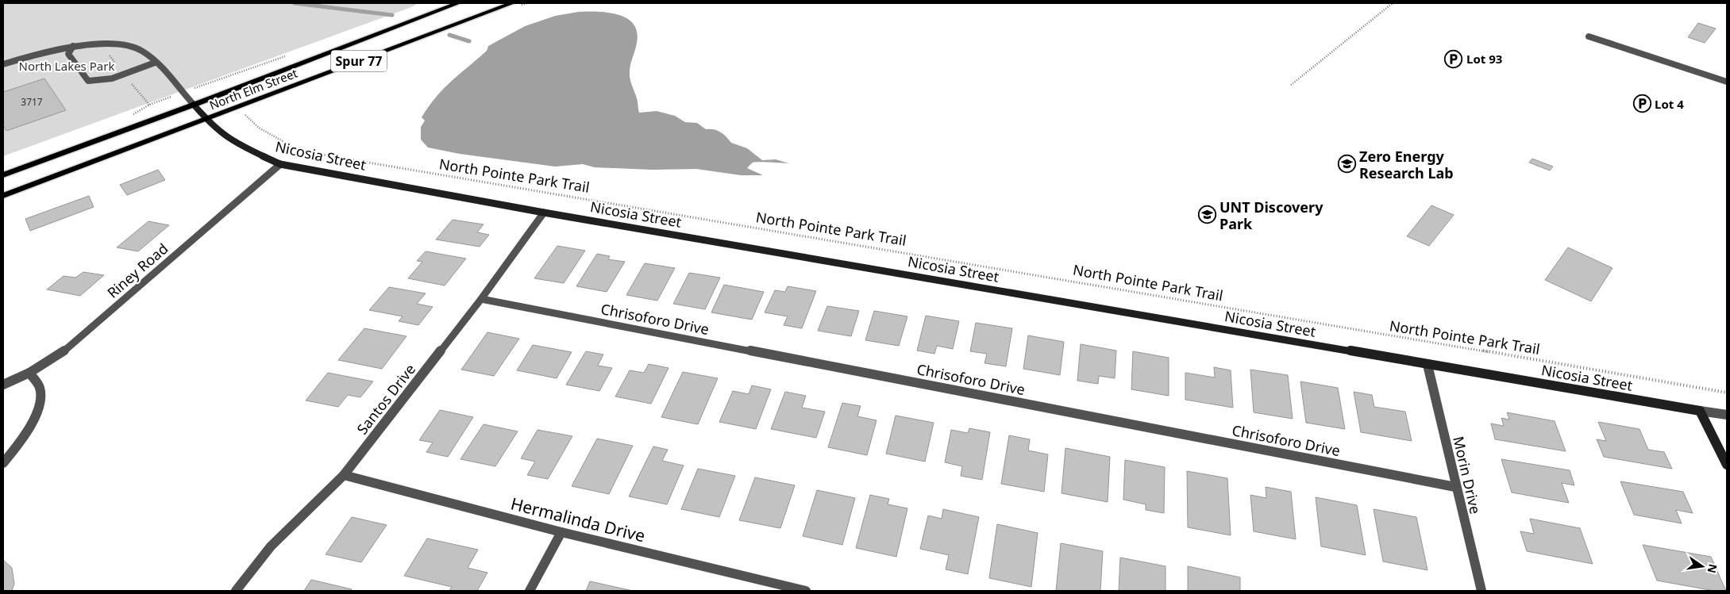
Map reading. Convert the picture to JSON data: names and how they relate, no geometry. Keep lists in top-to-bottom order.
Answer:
{
  "streets": {
    "main road": ["Spur 77", "North Elm Street"],
    "street": [
      "Nicosia Street",
      "Riney Road",
      "Chrisoforo Drive",
      "Santos Drive",
      "Morin Drive",
      "Hermalinda Drive"
    ],
    "path": ["North Pointe Park Trail"]
  },
  "crossings": [
    ["North Elm Street", "Nicosia Street"],
    ["Nicosia Street", "Riney Road"],
    ["Nicosia Street", "Santos Drive"],
    ["Nicosia Street", "Morin Drive"],
    ["Chrisoforo Drive", "Santos Drive"],
    ["Chrisoforo Drive", "Morin Drive"],
    ["Santos Drive", "Hermalinda Drive"]
  ],
  "parks": ["North Lakes Park"],
  "places": {
    "parking": ["Lot 93", "Lot 4"],
    "school or university": ["Zero Energy Research Lab", "UNT Discovery Park"]
  },
  "house_numbers": ["3717"],
  "north": "right"
}
